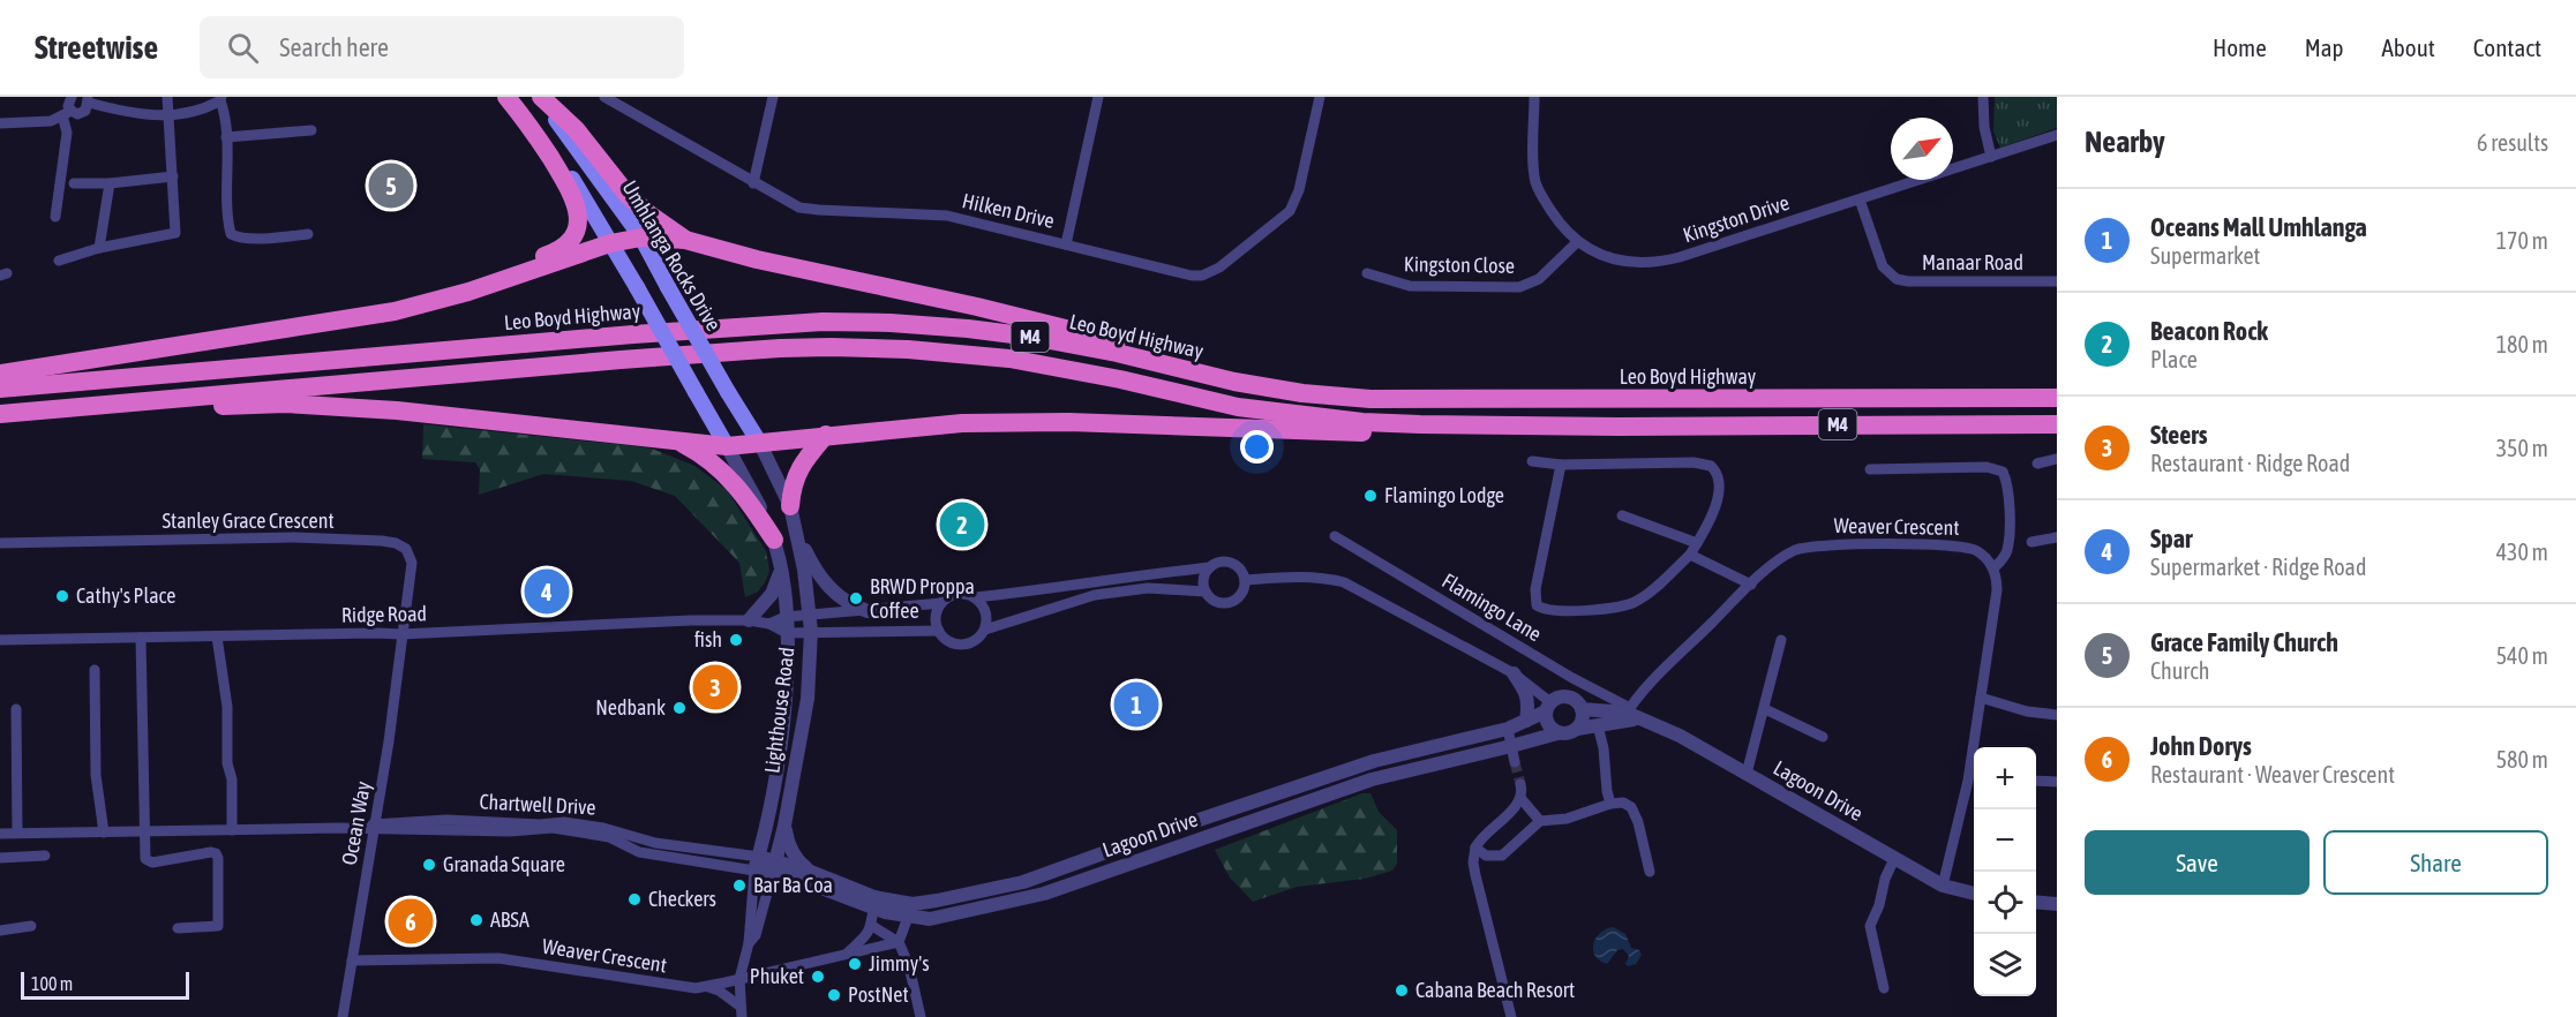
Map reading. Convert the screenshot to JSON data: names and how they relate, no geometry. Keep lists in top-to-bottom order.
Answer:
{
  "streets": {
    "highway": ["Leo Boyd Highway", "M4"],
    "main road": ["Umhlanga Rocks Drive"],
    "street": [
      "Hilken Drive",
      "Kingston Drive",
      "Manaar Road",
      "Kingston Close",
      "Stanley Grace Crescent",
      "Weaver Crescent",
      "Flamingo Lane",
      "Ridge Road",
      "Lighthouse Road",
      "Lagoon Drive",
      "Chartwell Drive",
      "Ocean Way"
    ]
  },
  "crossings": [
    ["Kingston Drive", "Manaar Road"],
    ["Kingston Drive", "Kingston Close"],
    ["Umhlanga Rocks Drive", "Lighthouse Road"],
    ["Stanley Grace Crescent", "Ridge Road"],
    ["Stanley Grace Crescent", "Ocean Way"],
    ["Weaver Crescent", "Flamingo Lane"],
    ["Weaver Crescent", "Lighthouse Road"],
    ["Weaver Crescent", "Lagoon Drive"],
    ["Weaver Crescent", "Ocean Way"],
    ["Flamingo Lane", "Lagoon Drive"],
    ["Ridge Road", "Ocean Way"],
    ["Lighthouse Road", "Lagoon Drive"],
    ["Lighthouse Road", "Chartwell Drive"],
    ["Lagoon Drive", "Chartwell Drive"],
    ["Chartwell Drive", "Ocean Way"]
  ],
  "places": [
    "Flamingo Lodge",
    "Cathy's Place",
    "BRWD Proppa Coffee",
    "fish",
    "Nedbank",
    "Granada Square",
    "Bar Ba Coa",
    "Checkers",
    "ABSA",
    "Jimmy's",
    "Phuket",
    "Cabana Beach Resort",
    "PostNet"
  ],
  "scale_bar": "100 m",
  "north": "top right",
  "page": {
    "header": "Streetwise",
    "search": "Search here",
    "nav": [
      "Home",
      "Map",
      "About",
      "Contact"
    ],
    "heading": ["Nearby", "6 results"],
    "pins": [
      "5",
      "2",
      "4",
      "3",
      "1",
      "6"
    ],
    "list": [
      {
        "mark": "1",
        "name": "Oceans Mall Umhlanga",
        "note": "Supermarket",
        "value": "170 m"
      },
      {
        "mark": "2",
        "name": "Beacon Rock",
        "note": "Place",
        "value": "180 m"
      },
      {
        "mark": "3",
        "name": "Steers",
        "note": "Restaurant · Ridge Road",
        "value": "350 m"
      },
      {
        "mark": "4",
        "name": "Spar",
        "note": "Supermarket · Ridge Road",
        "value": "430 m"
      },
      {
        "mark": "5",
        "name": "Grace Family Church",
        "note": "Church",
        "value": "540 m"
      },
      {
        "mark": "6",
        "name": "John Dorys",
        "note": "Restaurant · Weaver Crescent",
        "value": "580 m"
      }
    ],
    "map_buttons": ["+", "−"],
    "buttons": ["Save", "Share"],
    "scale": "100 m"
  }
}
